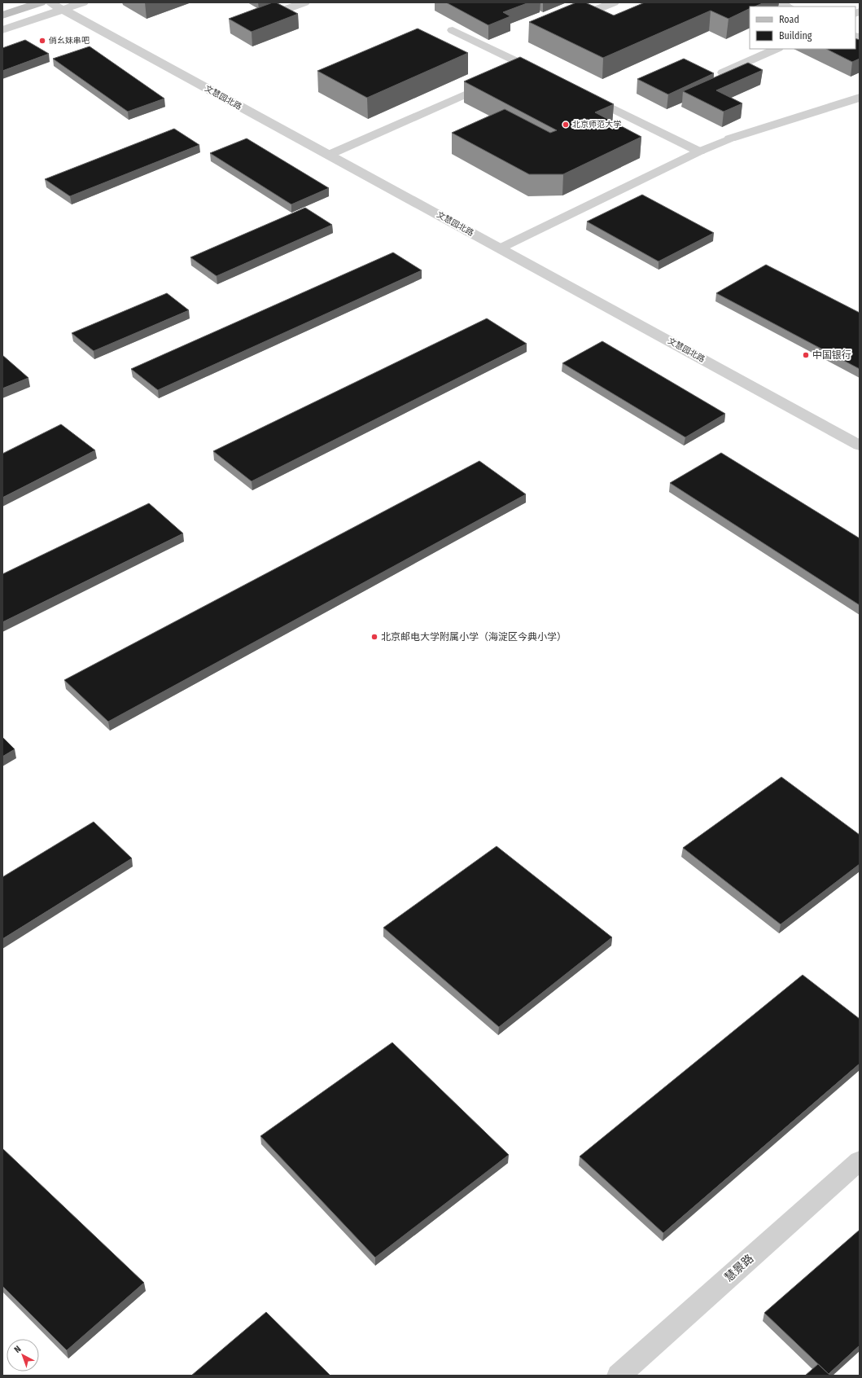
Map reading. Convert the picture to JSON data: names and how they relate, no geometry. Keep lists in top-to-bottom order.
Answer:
{
  "streets": {
    "street": ["文慧园北路", "慧景路"]
  },
  "places": [
    "俏幺妹串吧",
    "北京师范大学",
    "中国银行",
    "北京邮电大学附属小学（海淀区今典小学）"
  ],
  "legend": ["Road", "Building"],
  "north": "top left"
}
